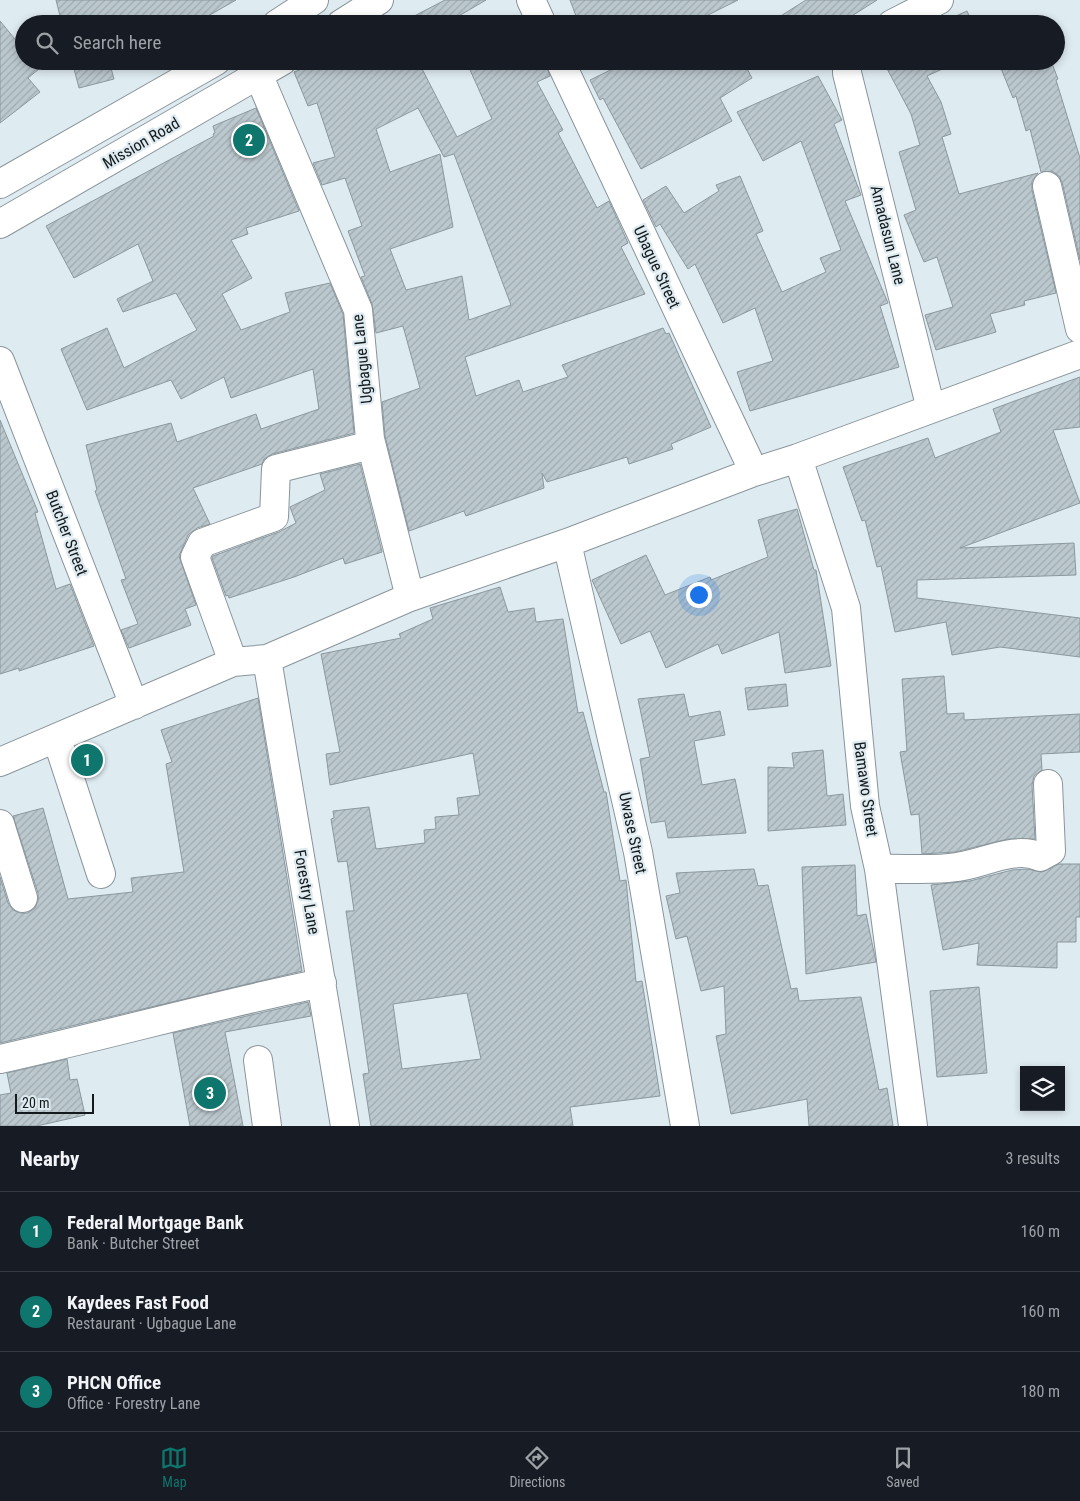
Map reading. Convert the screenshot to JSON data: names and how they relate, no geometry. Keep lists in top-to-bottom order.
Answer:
{
  "streets": {
    "street": [
      "Mission Road",
      "Amadasun Lane",
      "Ubague Street",
      "Ugbague Lane",
      "Butcher Street",
      "Bamawo Street",
      "Uwase Street",
      "Forestry Lane"
    ]
  },
  "crossings": [
    ["Mission Road", "Ugbague Lane"]
  ],
  "scale_bar": "20 m",
  "page": {
    "search": "Search here",
    "pins": ["2", "1", "3"],
    "scale": "20 m",
    "heading": ["Nearby", "3 results"],
    "list": [
      {
        "mark": "1",
        "name": "Federal Mortgage Bank",
        "note": "Bank · Butcher Street",
        "value": "160 m"
      },
      {
        "mark": "2",
        "name": "Kaydees Fast Food",
        "note": "Restaurant · Ugbague Lane",
        "value": "160 m"
      },
      {
        "mark": "3",
        "name": "PHCN Office",
        "note": "Office · Forestry Lane",
        "value": "180 m"
      }
    ],
    "nav": ["Map", "Directions", "Saved"]
  }
}
